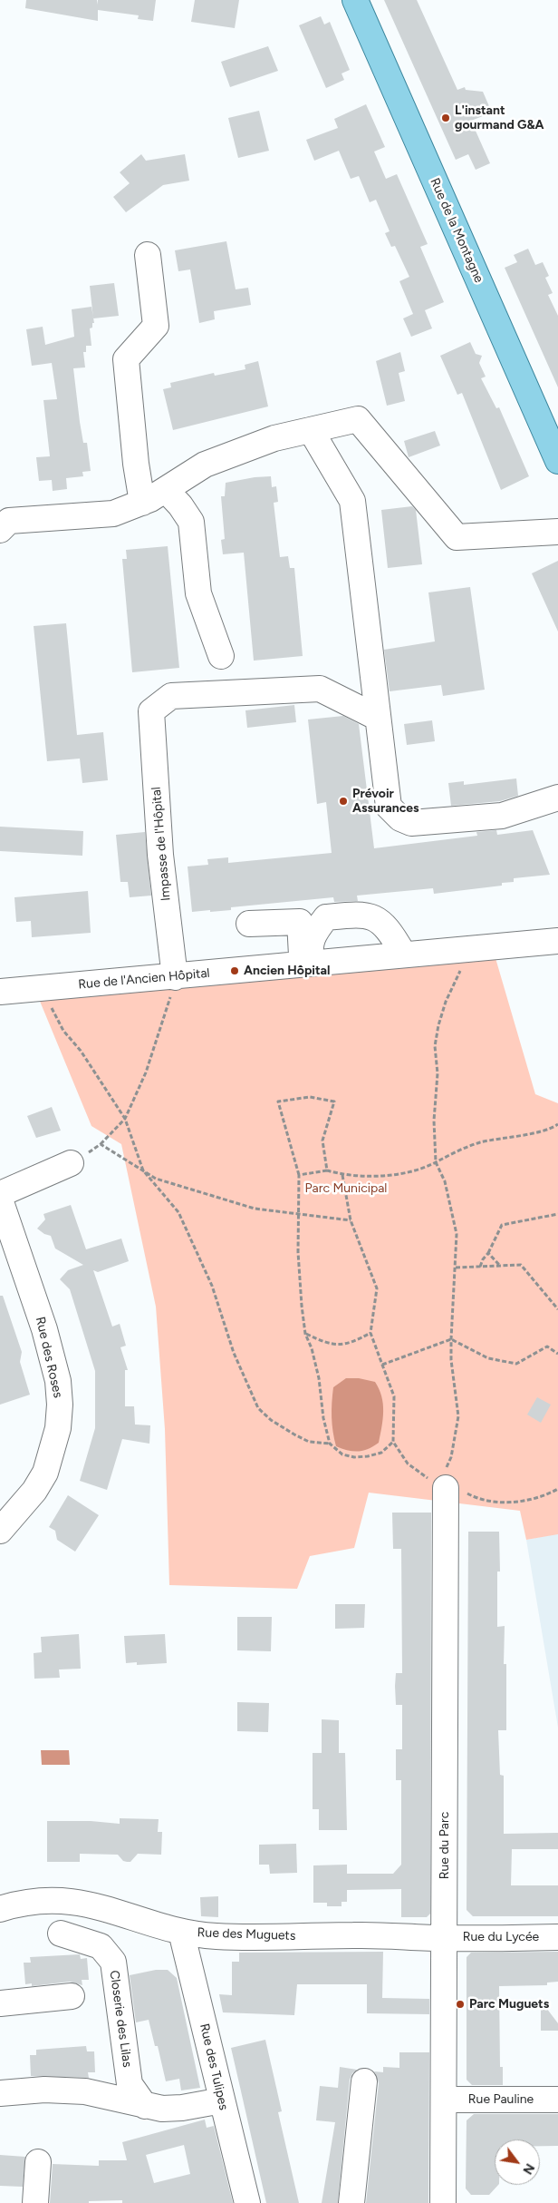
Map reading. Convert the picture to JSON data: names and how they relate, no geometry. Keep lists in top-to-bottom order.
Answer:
{
  "streets": {
    "main road": ["Rue de la Montagne"],
    "street": [
      "Impasse de l'Hôpital",
      "Rue de l'Ancien Hôpital",
      "Rue des Roses",
      "Rue du Parc",
      "Rue des Muguets",
      "Rue du Lycée",
      "Closerie des Lilas",
      "Rue des Tulipes",
      "Rue Pauline"
    ]
  },
  "crossings": [
    ["Impasse de l'Hôpital", "Rue de l'Ancien Hôpital"],
    ["Rue du Parc", "Rue des Muguets"],
    ["Rue du Parc", "Rue du Lycée"],
    ["Rue du Parc", "Rue Pauline"],
    ["Rue des Muguets", "Rue du Lycée"],
    ["Rue des Muguets", "Rue des Tulipes"]
  ],
  "parks": ["Parc Municipal"],
  "places": [
    "L'instant gourmand G&A",
    "Prévoir Assurances",
    "Ancien Hôpital",
    "Parc Muguets"
  ],
  "north": "bottom right"
}
